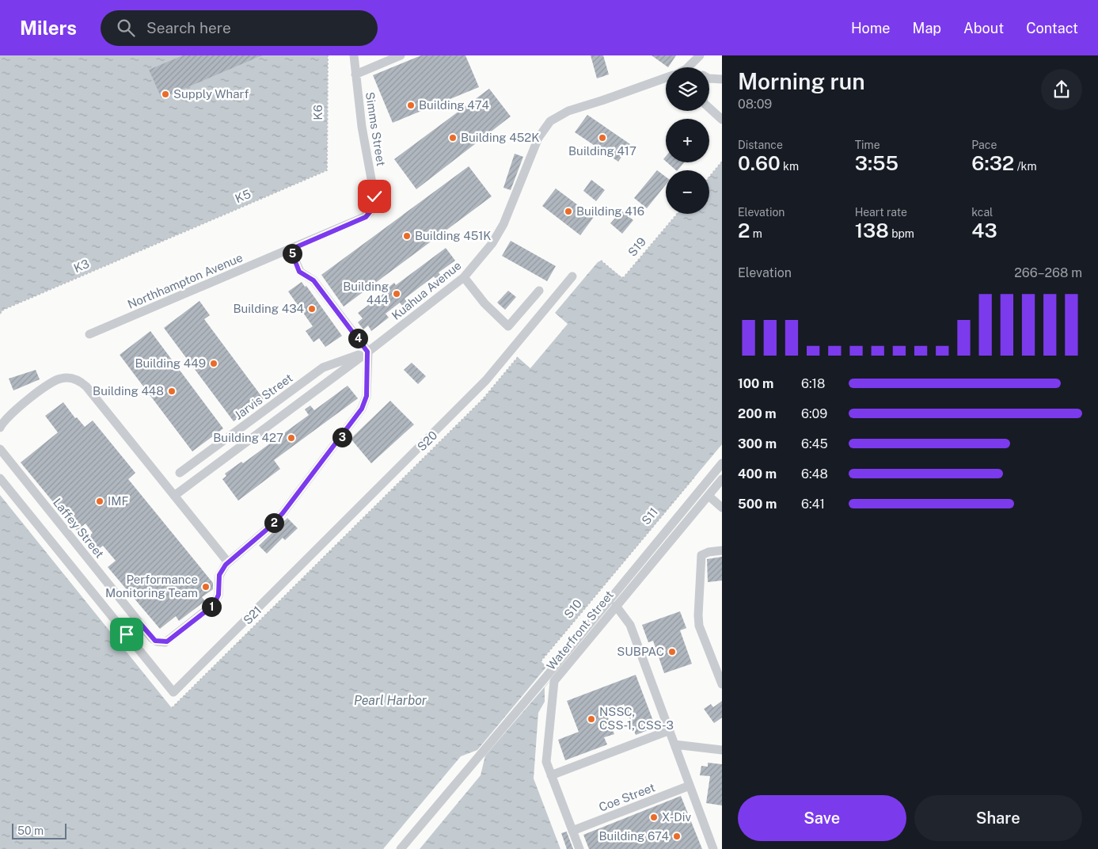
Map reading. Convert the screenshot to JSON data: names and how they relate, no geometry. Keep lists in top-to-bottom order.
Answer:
{
  "streets": {
    "street": [
      "Simms Street",
      "Northhampton Avenue",
      "Kuahua Avenue",
      "Jarvis Street",
      "Laffey Street",
      "Waterfront Street",
      "Coe Street"
    ],
    "path": [
      "K6",
      "K5",
      "S19",
      "K3",
      "S20",
      "S11",
      "S10",
      "S21"
    ]
  },
  "crossings": [
    ["K6", "K5"],
    ["Simms Street", "Northhampton Avenue"],
    ["K5", "K3"],
    ["Kuahua Avenue", "Jarvis Street"],
    ["Kuahua Avenue", "Laffey Street"],
    ["Jarvis Street", "Laffey Street"],
    ["S20", "S21"],
    ["S11", "S10"],
    ["Waterfront Street", "Coe Street"]
  ],
  "water": ["Pearl Harbor"],
  "places": [
    "Supply Wharf",
    "Building 474",
    "Building 452K",
    "Building 417",
    "Building 416",
    "Building 451K",
    "Building 444",
    "Building 434",
    "Building 449",
    "Building 448",
    "Building 427",
    "IMF",
    "Performance Monitoring Team",
    "SUBPAC",
    "NSSC, CSS-1, CSS-3",
    "X-Div",
    "Building 674"
  ],
  "scale_bar": "50 m",
  "page": {
    "header": "Milers",
    "search": "Search here",
    "nav": [
      "Home",
      "Map",
      "About",
      "Contact"
    ],
    "heading": ["Morning run", "08:09"],
    "map_buttons": ["+", "−"],
    "stats": [
      ["Distance", "0.60 km"],
      ["Time", "3:55"],
      ["Pace", "6:32 /km"],
      ["Elevation", "2 m"],
      ["Heart rate", "138 bpm"],
      ["kcal", "43"]
    ],
    "pins": [
      "5",
      "4",
      "3",
      "2",
      "1"
    ],
    "chart": ["Elevation", "266–268 m"],
    "list": [
      {
        "name": "100 m",
        "note": "6:18"
      },
      {
        "name": "200 m",
        "note": "6:09"
      },
      {
        "name": "300 m",
        "note": "6:45"
      },
      {
        "name": "400 m",
        "note": "6:48"
      },
      {
        "name": "500 m",
        "note": "6:41"
      }
    ],
    "buttons": ["Save", "Share"],
    "scale": "50 m"
  }
}
